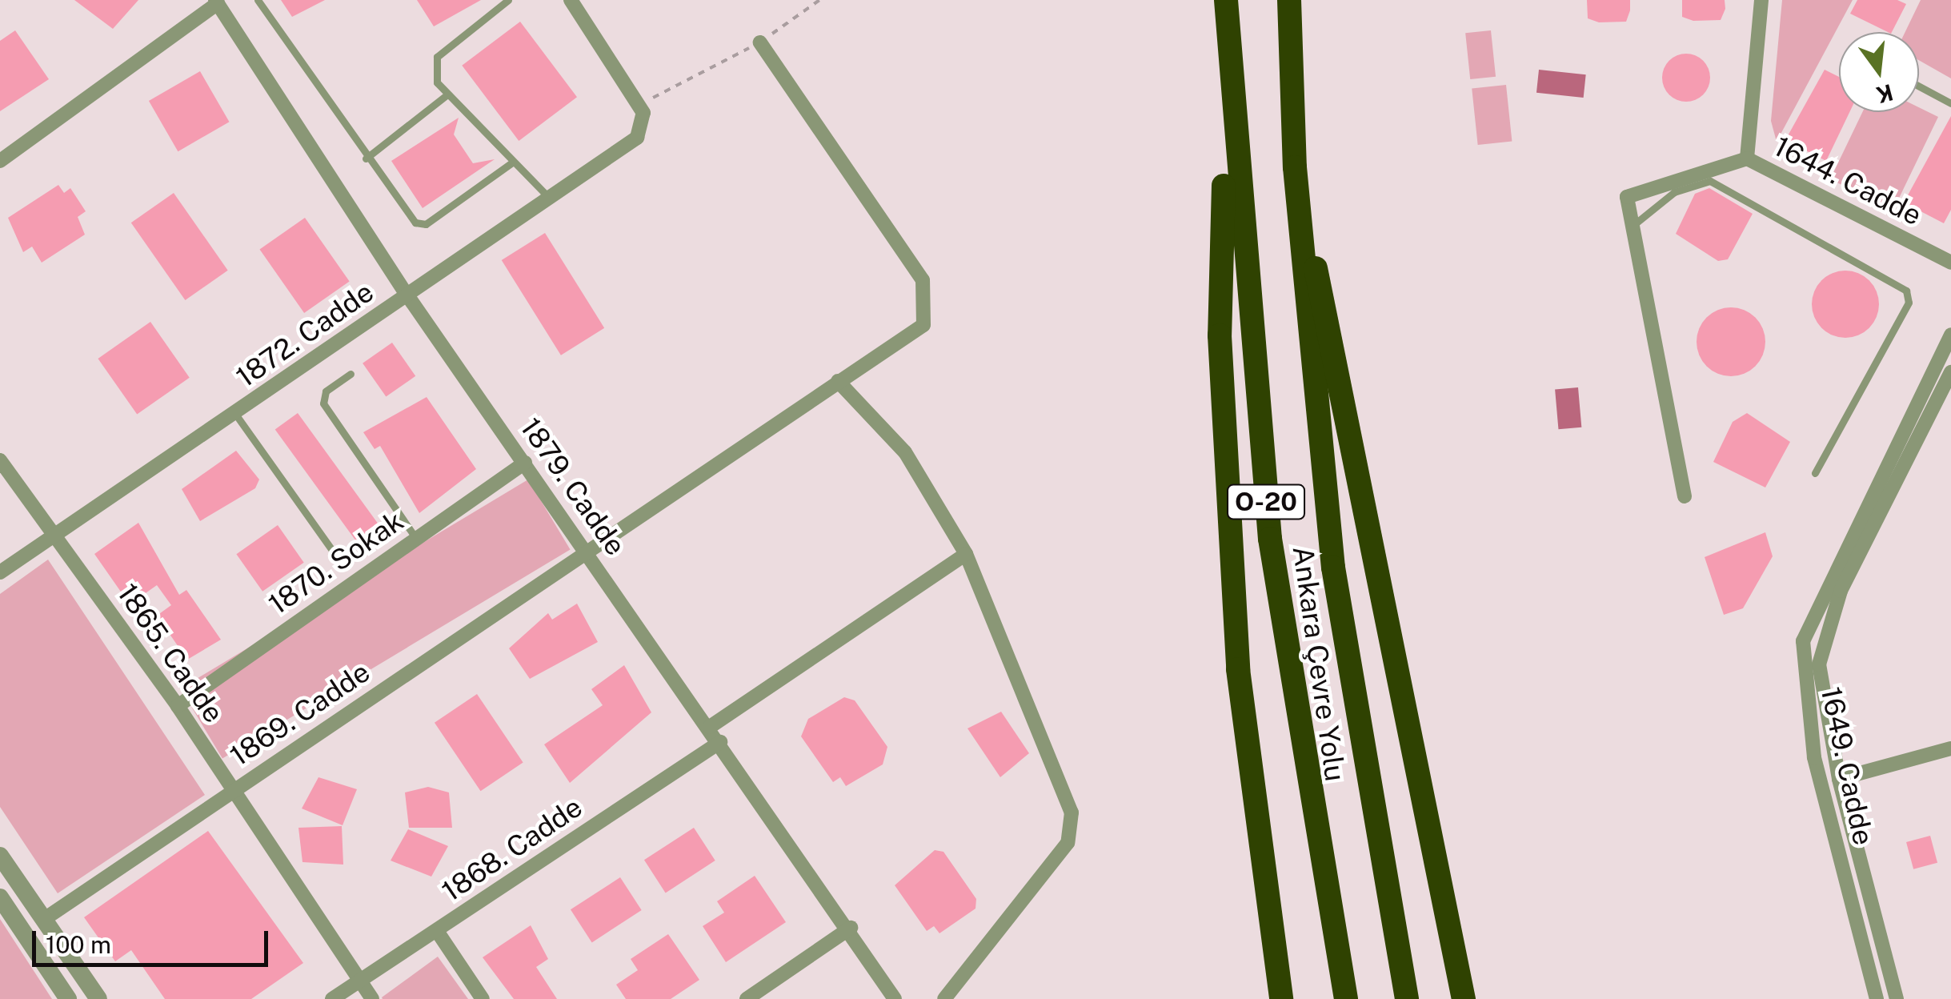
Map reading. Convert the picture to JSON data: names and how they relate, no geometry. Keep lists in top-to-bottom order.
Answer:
{
  "streets": {
    "highway": ["O-20", "Ankara Çevre Yolu"],
    "street": [
      "1644. Cadde",
      "1872. Cadde",
      "1879. Cadde",
      "1870. Sokak",
      "1865. Cadde",
      "1869. Cadde",
      "1649. Cadde",
      "1868. Cadde"
    ]
  },
  "crossings": [
    ["1872. Cadde", "1879. Cadde"],
    ["1872. Cadde", "1865. Cadde"],
    ["1879. Cadde", "1870. Sokak"],
    ["1879. Cadde", "1869. Cadde"],
    ["1879. Cadde", "1868. Cadde"],
    ["1870. Sokak", "1865. Cadde"],
    ["1865. Cadde", "1869. Cadde"],
    ["1865. Cadde", "1868. Cadde"]
  ],
  "scale_bar": "100 m",
  "north": "bottom"
}
